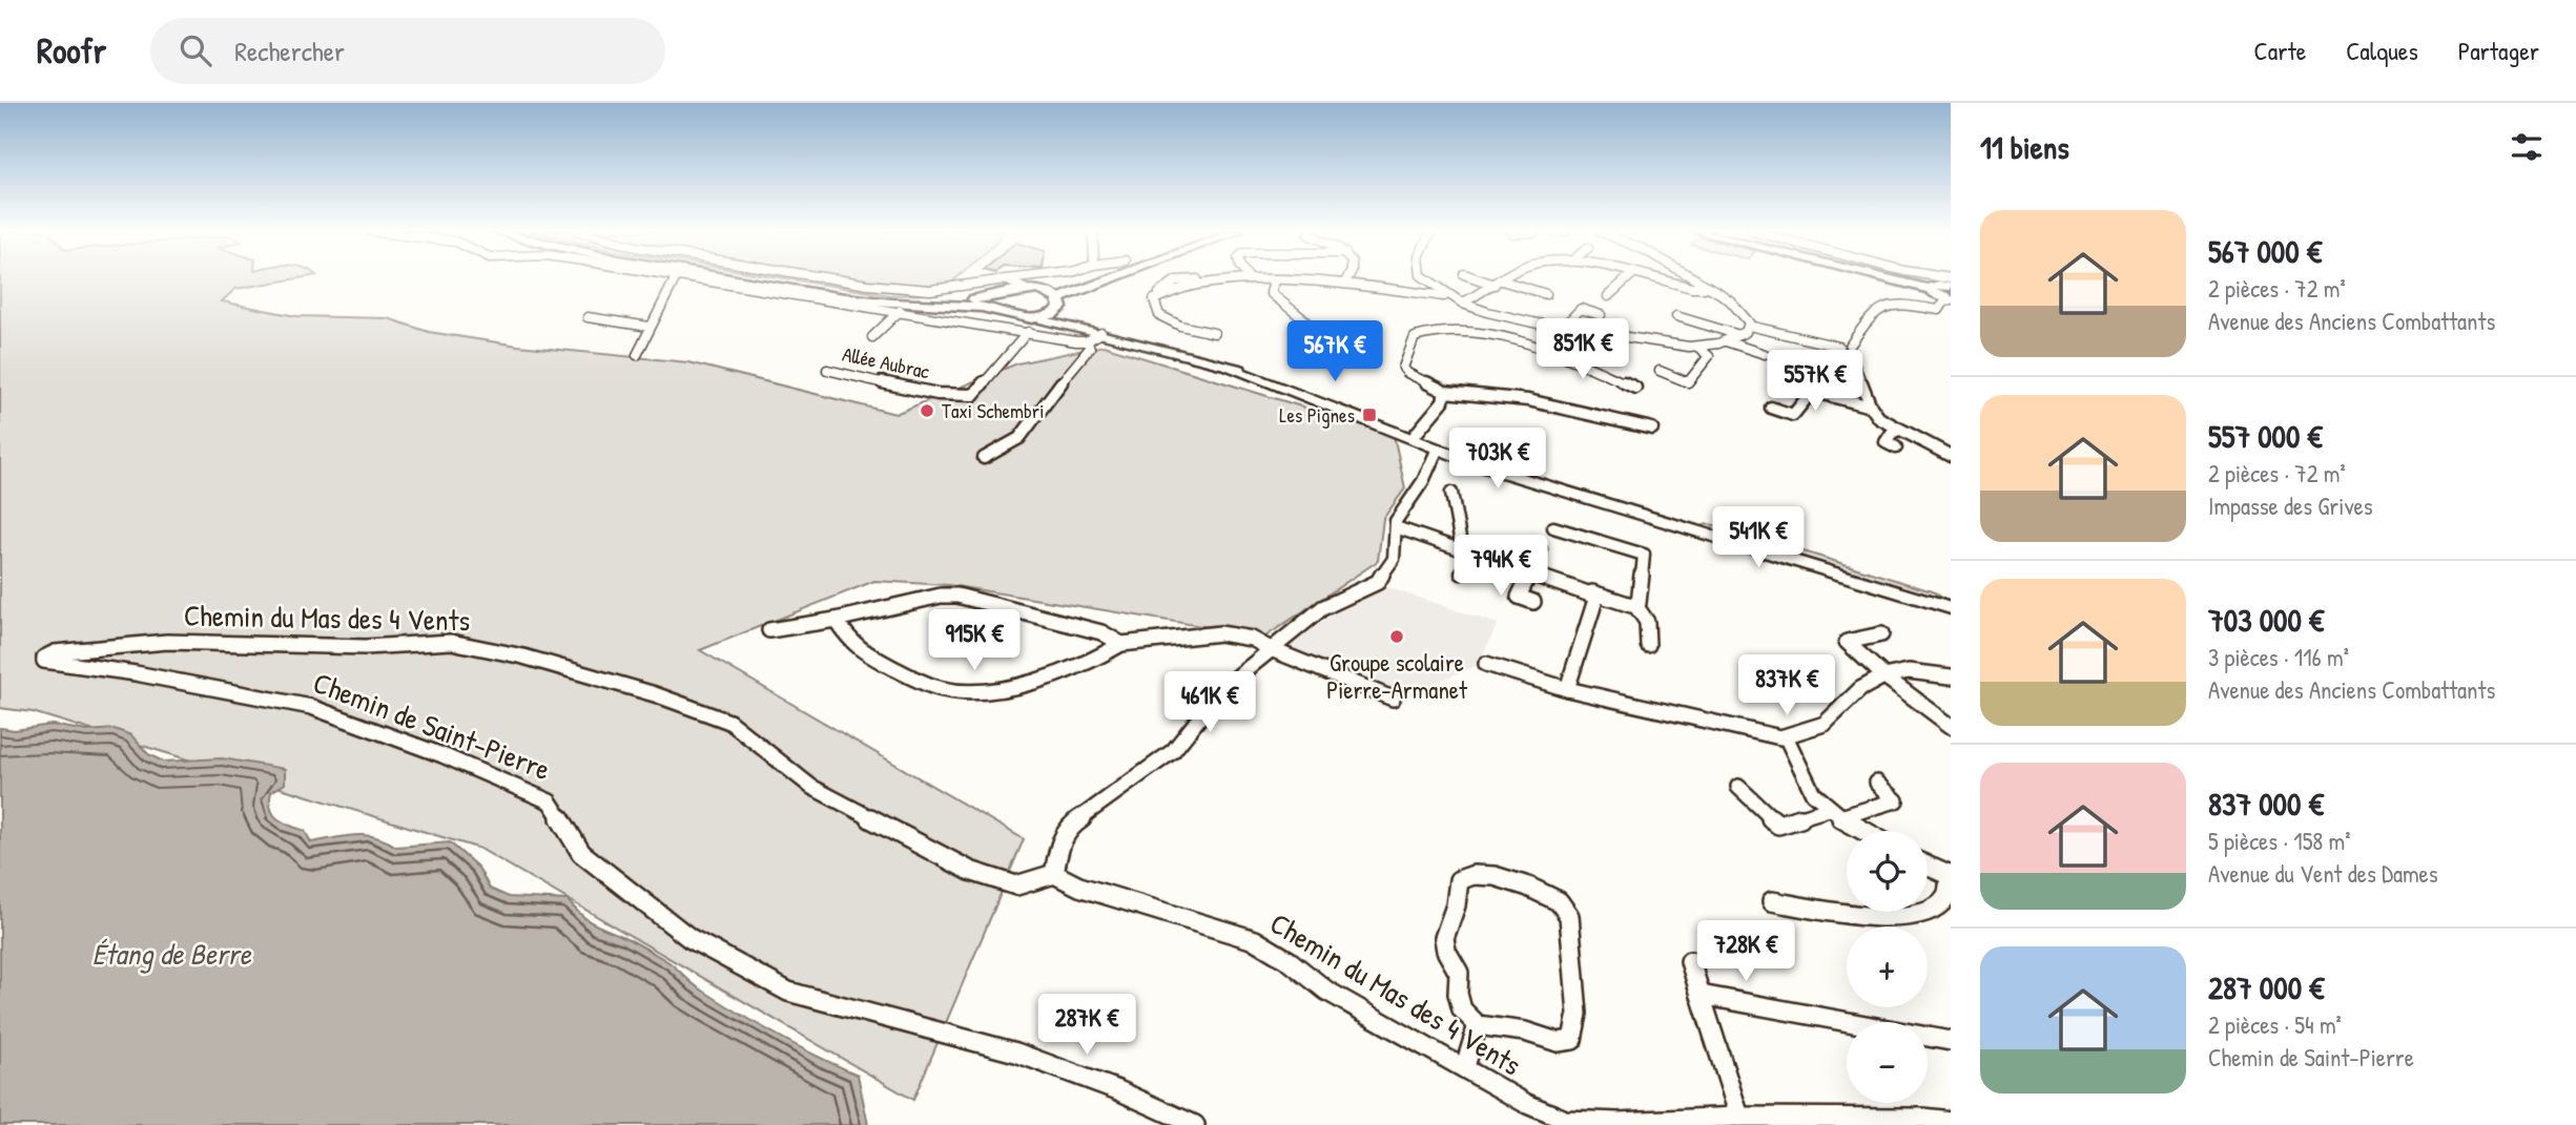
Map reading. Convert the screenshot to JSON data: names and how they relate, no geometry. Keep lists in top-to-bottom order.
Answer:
{
  "streets": {
    "street": ["Allée Aubrac", "Chemin du Mas des 4 Vents", "Chemin de Saint-Pierre"]
  },
  "crossings": [
    ["Chemin du Mas des 4 Vents", "Chemin de Saint-Pierre"]
  ],
  "water": ["Étang de Berre"],
  "places": {
    "other": ["Taxi Schembri", "Groupe scolaire Pierre-Armanet"],
    "transit": ["Les Pignes"]
  },
  "page": {
    "header": "Roofr",
    "search": "Rechercher",
    "nav": ["Carte", "Calques", "Partager"],
    "heading": "11 biens",
    "list": [
      {
        "name": "567 000 €",
        "note": "2 pièces · 72 m² · Avenue des Anciens Combattants"
      },
      {
        "name": "557 000 €",
        "note": "2 pièces · 72 m² · Impasse des Grives"
      },
      {
        "name": "703 000 €",
        "note": "3 pièces · 116 m² · Avenue des Anciens Combattants"
      },
      {
        "name": "837 000 €",
        "note": "5 pièces · 158 m² · Avenue du Vent des Dames"
      },
      {
        "name": "287 000 €",
        "note": "2 pièces · 54 m² · Chemin de Saint-Pierre"
      }
    ],
    "price": [
      "851K €",
      "567K €",
      "557K €",
      "703K €",
      "541K €",
      "794K €",
      "915K €",
      "837K €",
      "461K €",
      "728K €",
      "287K €"
    ],
    "map_buttons": ["+", "−"]
  }
}
